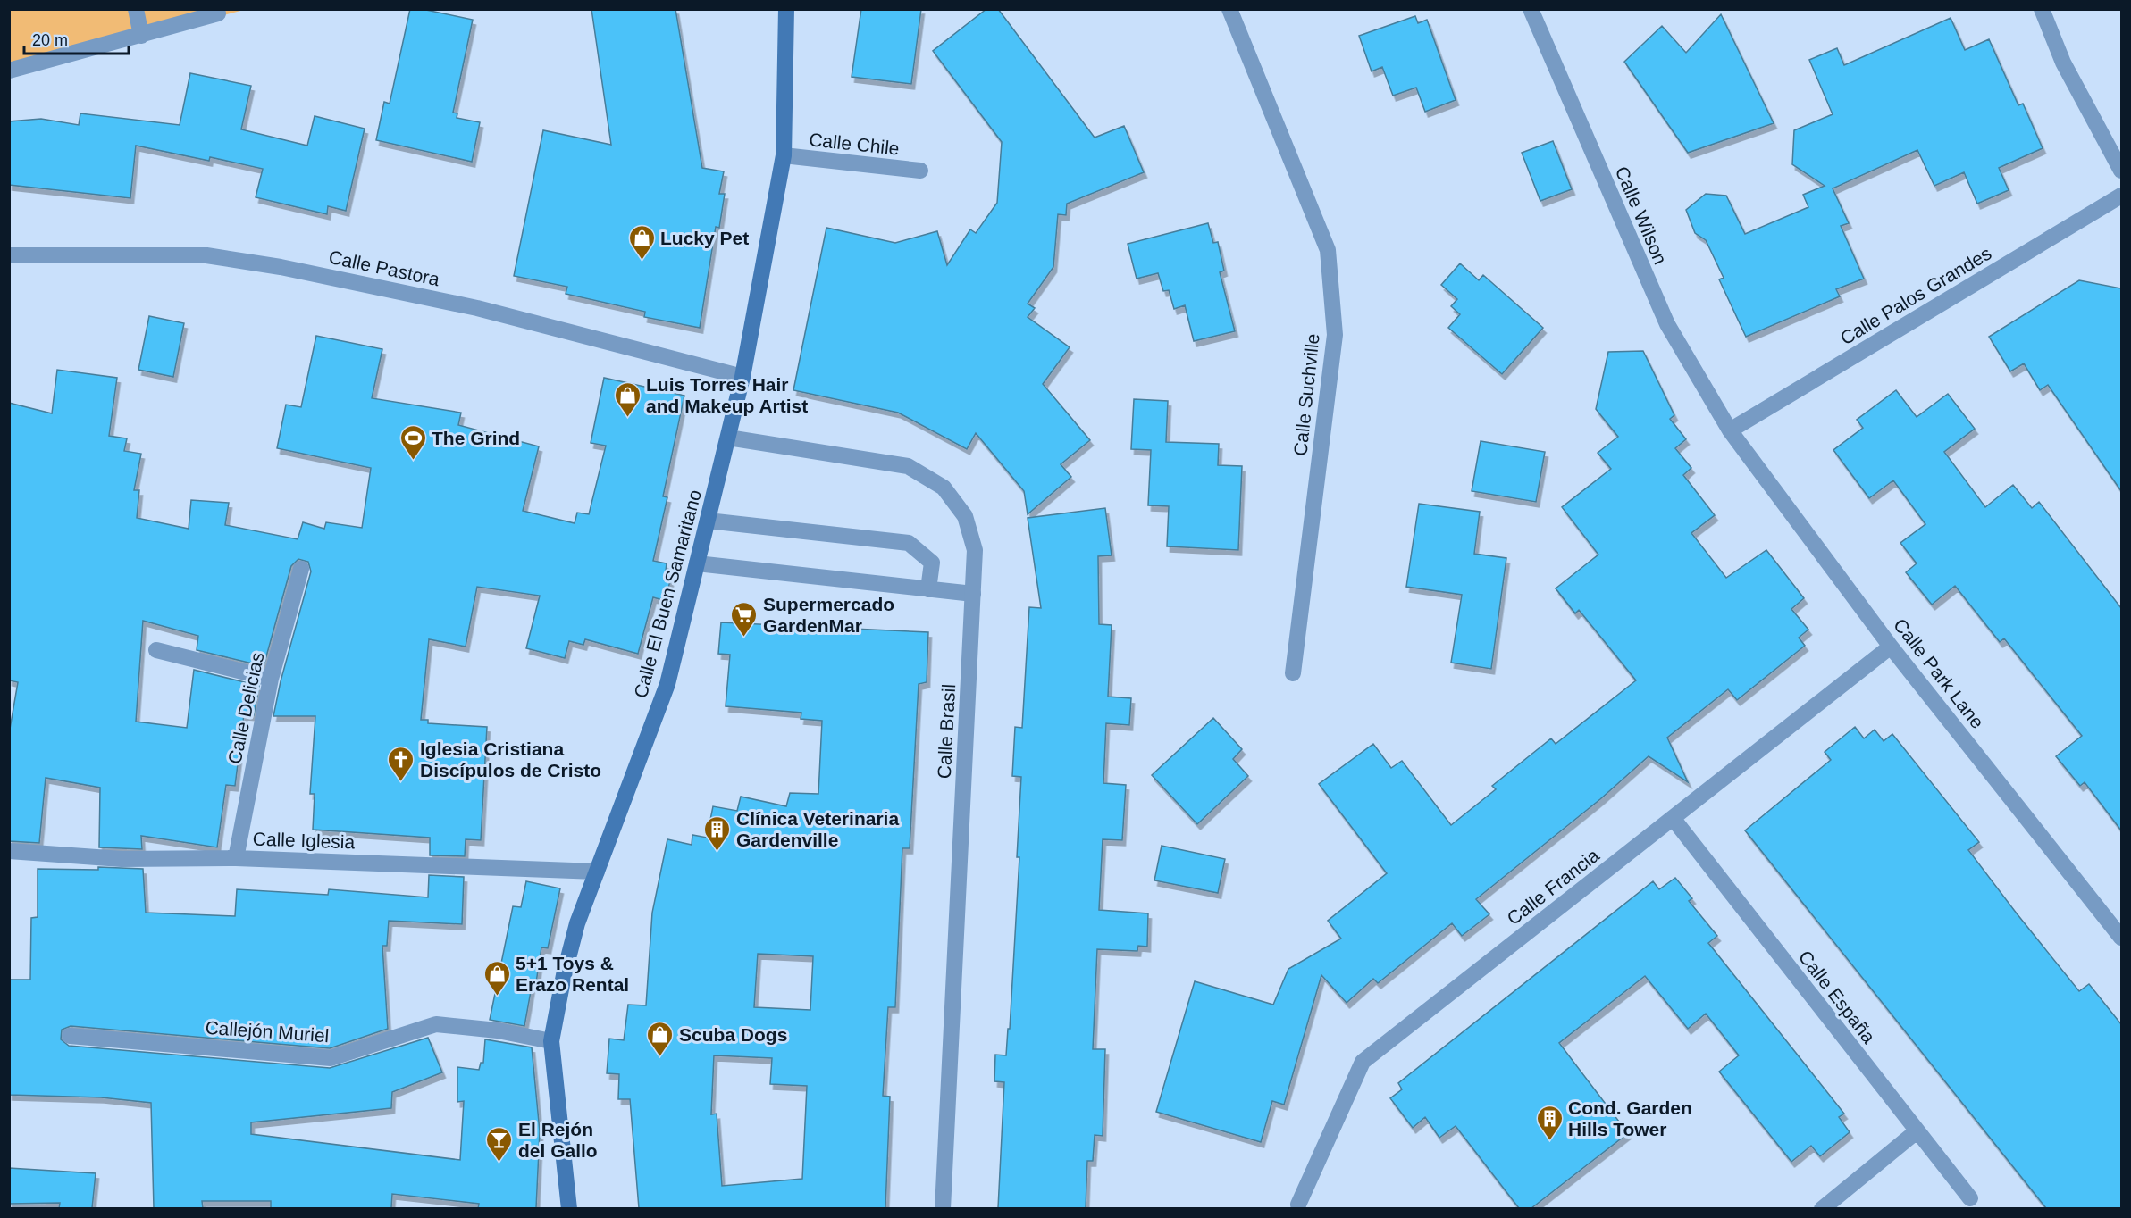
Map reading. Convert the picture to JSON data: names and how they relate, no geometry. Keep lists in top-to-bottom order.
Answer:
{
  "streets": {
    "street": [
      "Calle Chile",
      "Calle Wilson",
      "Calle Pastora",
      "Calle Palos Grandes",
      "Calle Suchville",
      "Calle El Buen Samaritano",
      "Calle Park Lane",
      "Calle Delicias",
      "Calle Brasil",
      "Calle Iglesia",
      "Calle Francia",
      "Calle España",
      "Callejón Muriel"
    ]
  },
  "crossings": [
    ["Calle Chile", "Calle El Buen Samaritano"],
    ["Calle Wilson", "Calle Palos Grandes"],
    ["Calle Wilson", "Calle Park Lane"],
    ["Calle Pastora", "Calle El Buen Samaritano"],
    ["Calle Palos Grandes", "Calle Park Lane"],
    ["Calle El Buen Samaritano", "Calle Brasil"],
    ["Calle El Buen Samaritano", "Calle Iglesia"],
    ["Calle El Buen Samaritano", "Callejón Muriel"],
    ["Calle Park Lane", "Calle Francia"],
    ["Calle Delicias", "Calle Iglesia"],
    ["Calle Francia", "Calle España"]
  ],
  "places": {
    "shop": [
      "Lucky Pet",
      "Luis Torres Hair and Makeup Artist",
      "5+1 Toys & Erazo Rental",
      "Scuba Dogs"
    ],
    "sports": ["The Grind"],
    "supermarket": ["Supermercado GardenMar"],
    "church": ["Iglesia Cristiana Discípulos de Cristo"],
    "building": ["Clínica Veterinaria Gardenville", "Cond. Garden Hills Tower"],
    "bar": ["El Rejón del Gallo"]
  },
  "scale_bar": "20 m"
}
